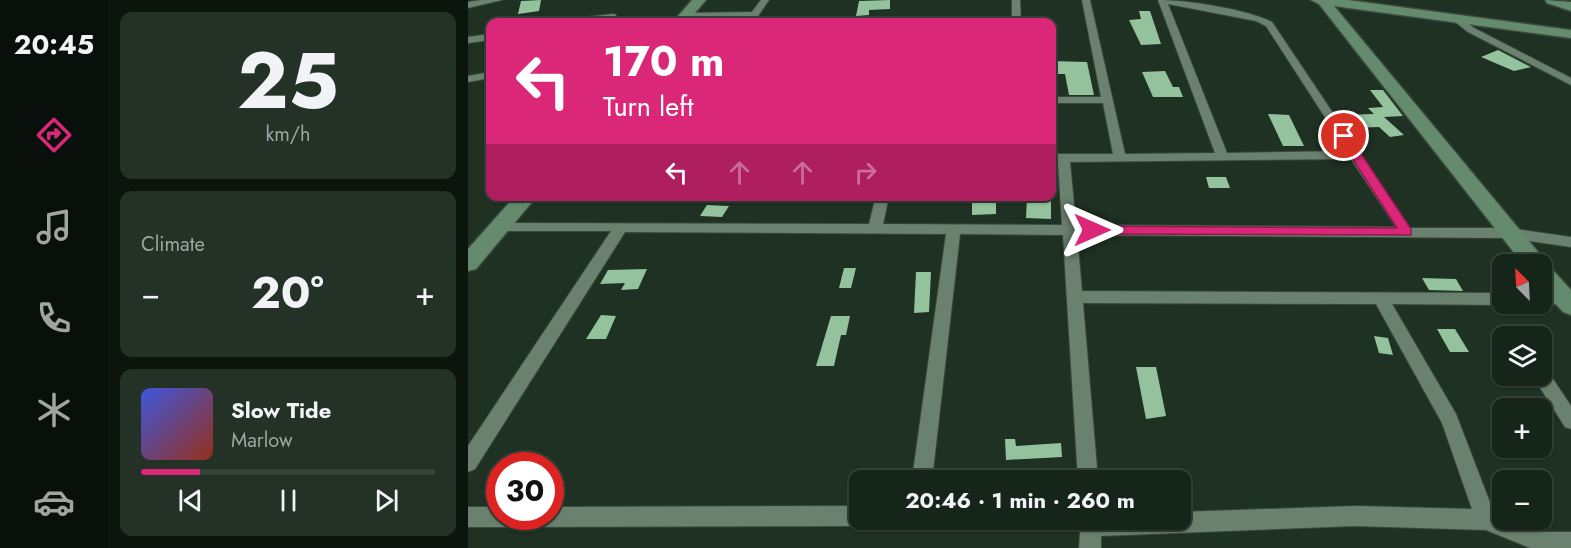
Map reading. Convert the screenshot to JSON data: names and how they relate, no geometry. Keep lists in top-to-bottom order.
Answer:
{
  "north": "top left",
  "page": {
    "tabs": "20:45",
    "tile": [
      ["25", "km/h"],
      "Climate"
    ],
    "turn": ["170 m", "Turn left"],
    "map_buttons": ["+", "−"],
    "heat": ["−", "20°", "+"],
    "song": ["Slow Tide", "Marlow"],
    "limit": "30",
    "trip": "20:46 · 1 min · 260 m"
  }
}
